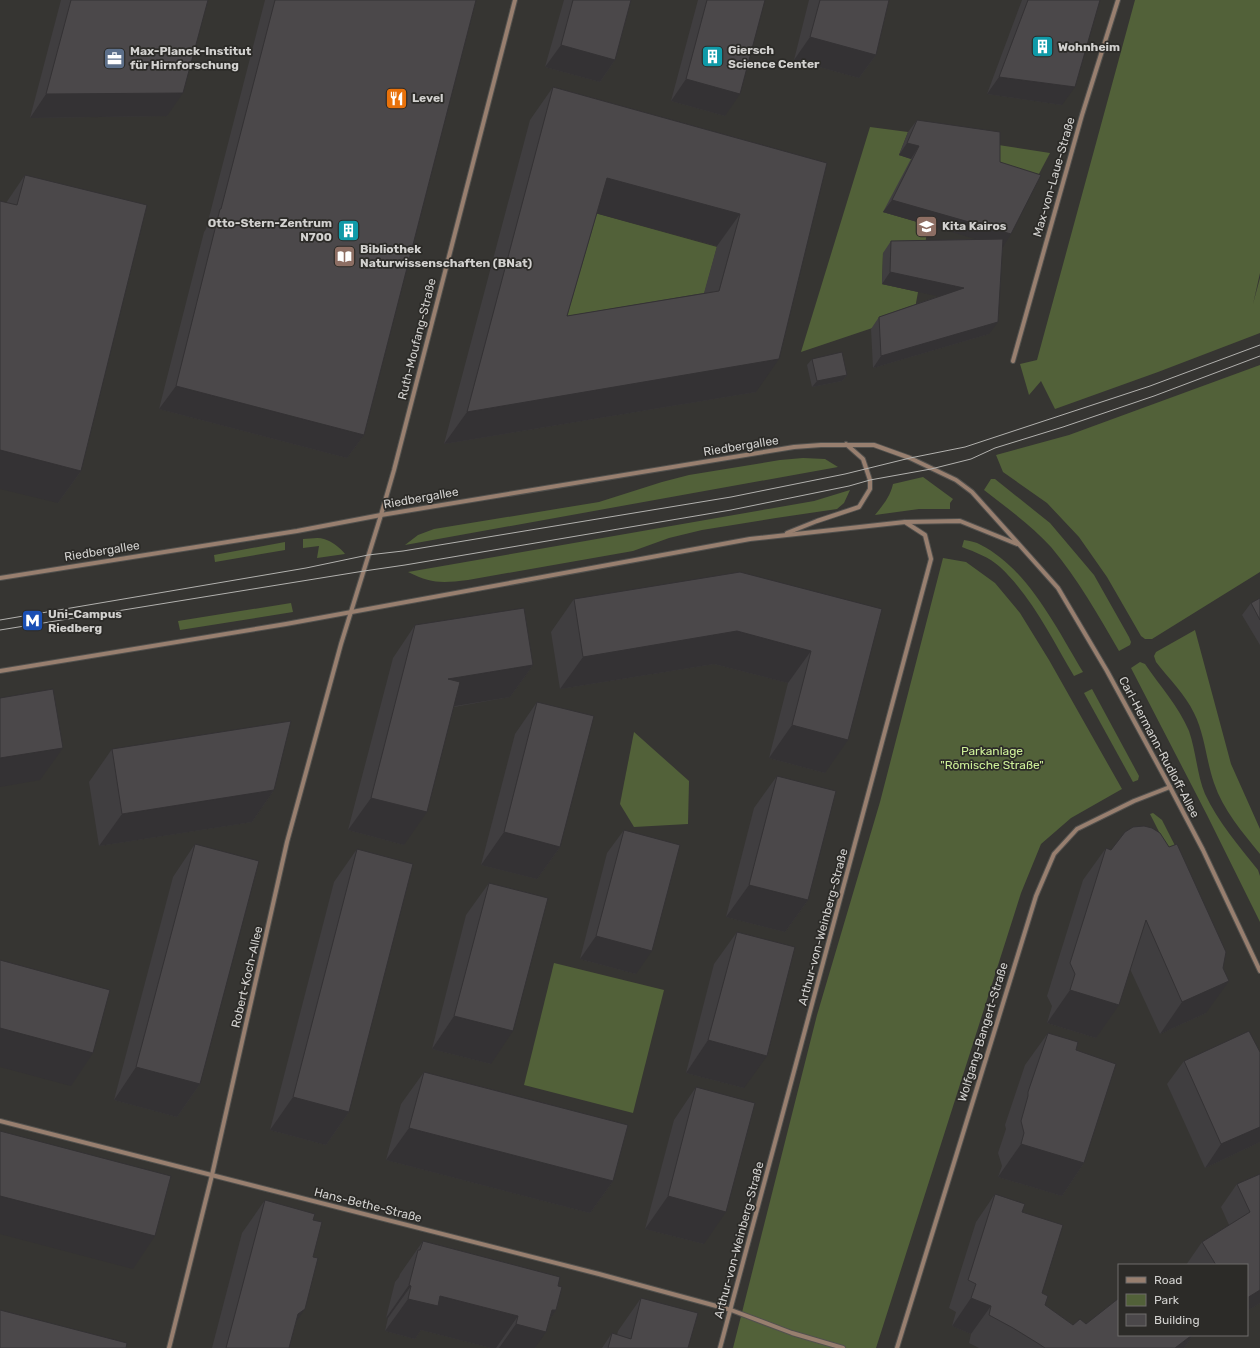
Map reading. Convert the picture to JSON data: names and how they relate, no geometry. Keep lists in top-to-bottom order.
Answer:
{
  "streets": {
    "street": [
      "Max-von-Laue-Straße",
      "Ruth-Moufang-Straße",
      "Riedbergallee",
      "Carl-Hermann-Rudloff-Allee",
      "Arthur-von-Weinberg-Straße",
      "Robert-Koch-Allee",
      "Wolfgang-Bangert-Straße",
      "Hans-Bethe-Straße"
    ]
  },
  "crossings": [
    ["Ruth-Moufang-Straße", "Riedbergallee"],
    ["Ruth-Moufang-Straße", "Robert-Koch-Allee"],
    ["Riedbergallee", "Carl-Hermann-Rudloff-Allee"],
    ["Carl-Hermann-Rudloff-Allee", "Wolfgang-Bangert-Straße"],
    ["Arthur-von-Weinberg-Straße", "Hans-Bethe-Straße"],
    ["Robert-Koch-Allee", "Hans-Bethe-Straße"]
  ],
  "parks": ["Parkanlage \"Römische Straße\""],
  "places": {
    "building": ["Wohnheim", "Giersch Science Center", "Otto-Stern-Zentrum N700"],
    "office": ["Max-Planck-Institut für Hirnforschung"],
    "restaurant": ["Level"],
    "school or university": ["Kita Kairos"],
    "library": ["Bibliothek Naturwissenschaften (BNat)"],
    "metro station": ["Uni-Campus Riedberg"]
  },
  "legend": ["Road", "Park", "Building"]
}
